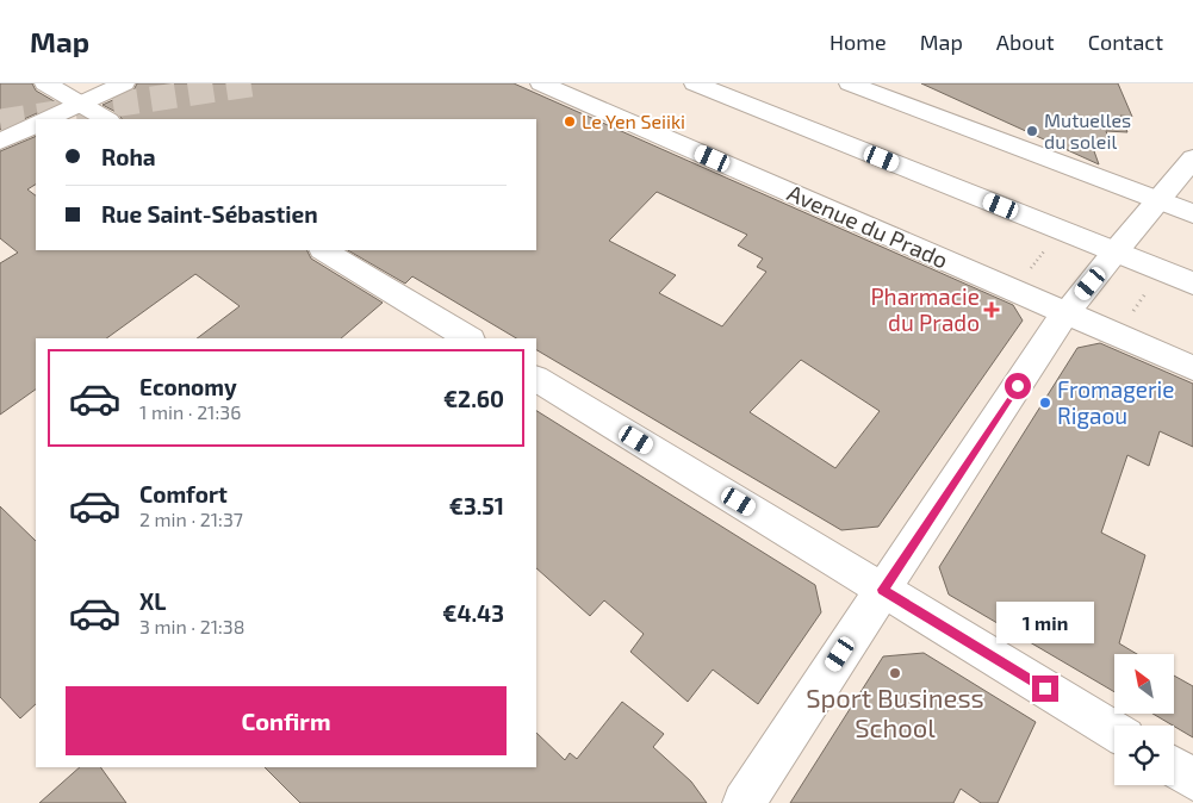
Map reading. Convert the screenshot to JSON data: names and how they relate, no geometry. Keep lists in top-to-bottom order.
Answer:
{
  "streets": {
    "street": ["Avenue du Prado"]
  },
  "places": {
    "other": [
      "Le Yen Seiiki",
      "Mutuelles du soleil",
      "Fromagerie Rigaou",
      "Sport Business School"
    ],
    "health": ["Pharmacie du Prado"]
  },
  "north": "top left",
  "page": {
    "header": "Map",
    "nav": [
      "Home",
      "Map",
      "About",
      "Contact"
    ],
    "banner": ["Roha", "Rue Saint-Sébastien"],
    "list": [
      {
        "name": "Economy",
        "note": "1 min · 21:36",
        "value": "€2.60"
      },
      {
        "name": "Comfort",
        "note": "2 min · 21:37",
        "value": "€3.51"
      },
      {
        "name": "XL",
        "note": "3 min · 21:38",
        "value": "€4.43"
      }
    ],
    "bubble": "1 min",
    "buttons": "Confirm"
  }
}
